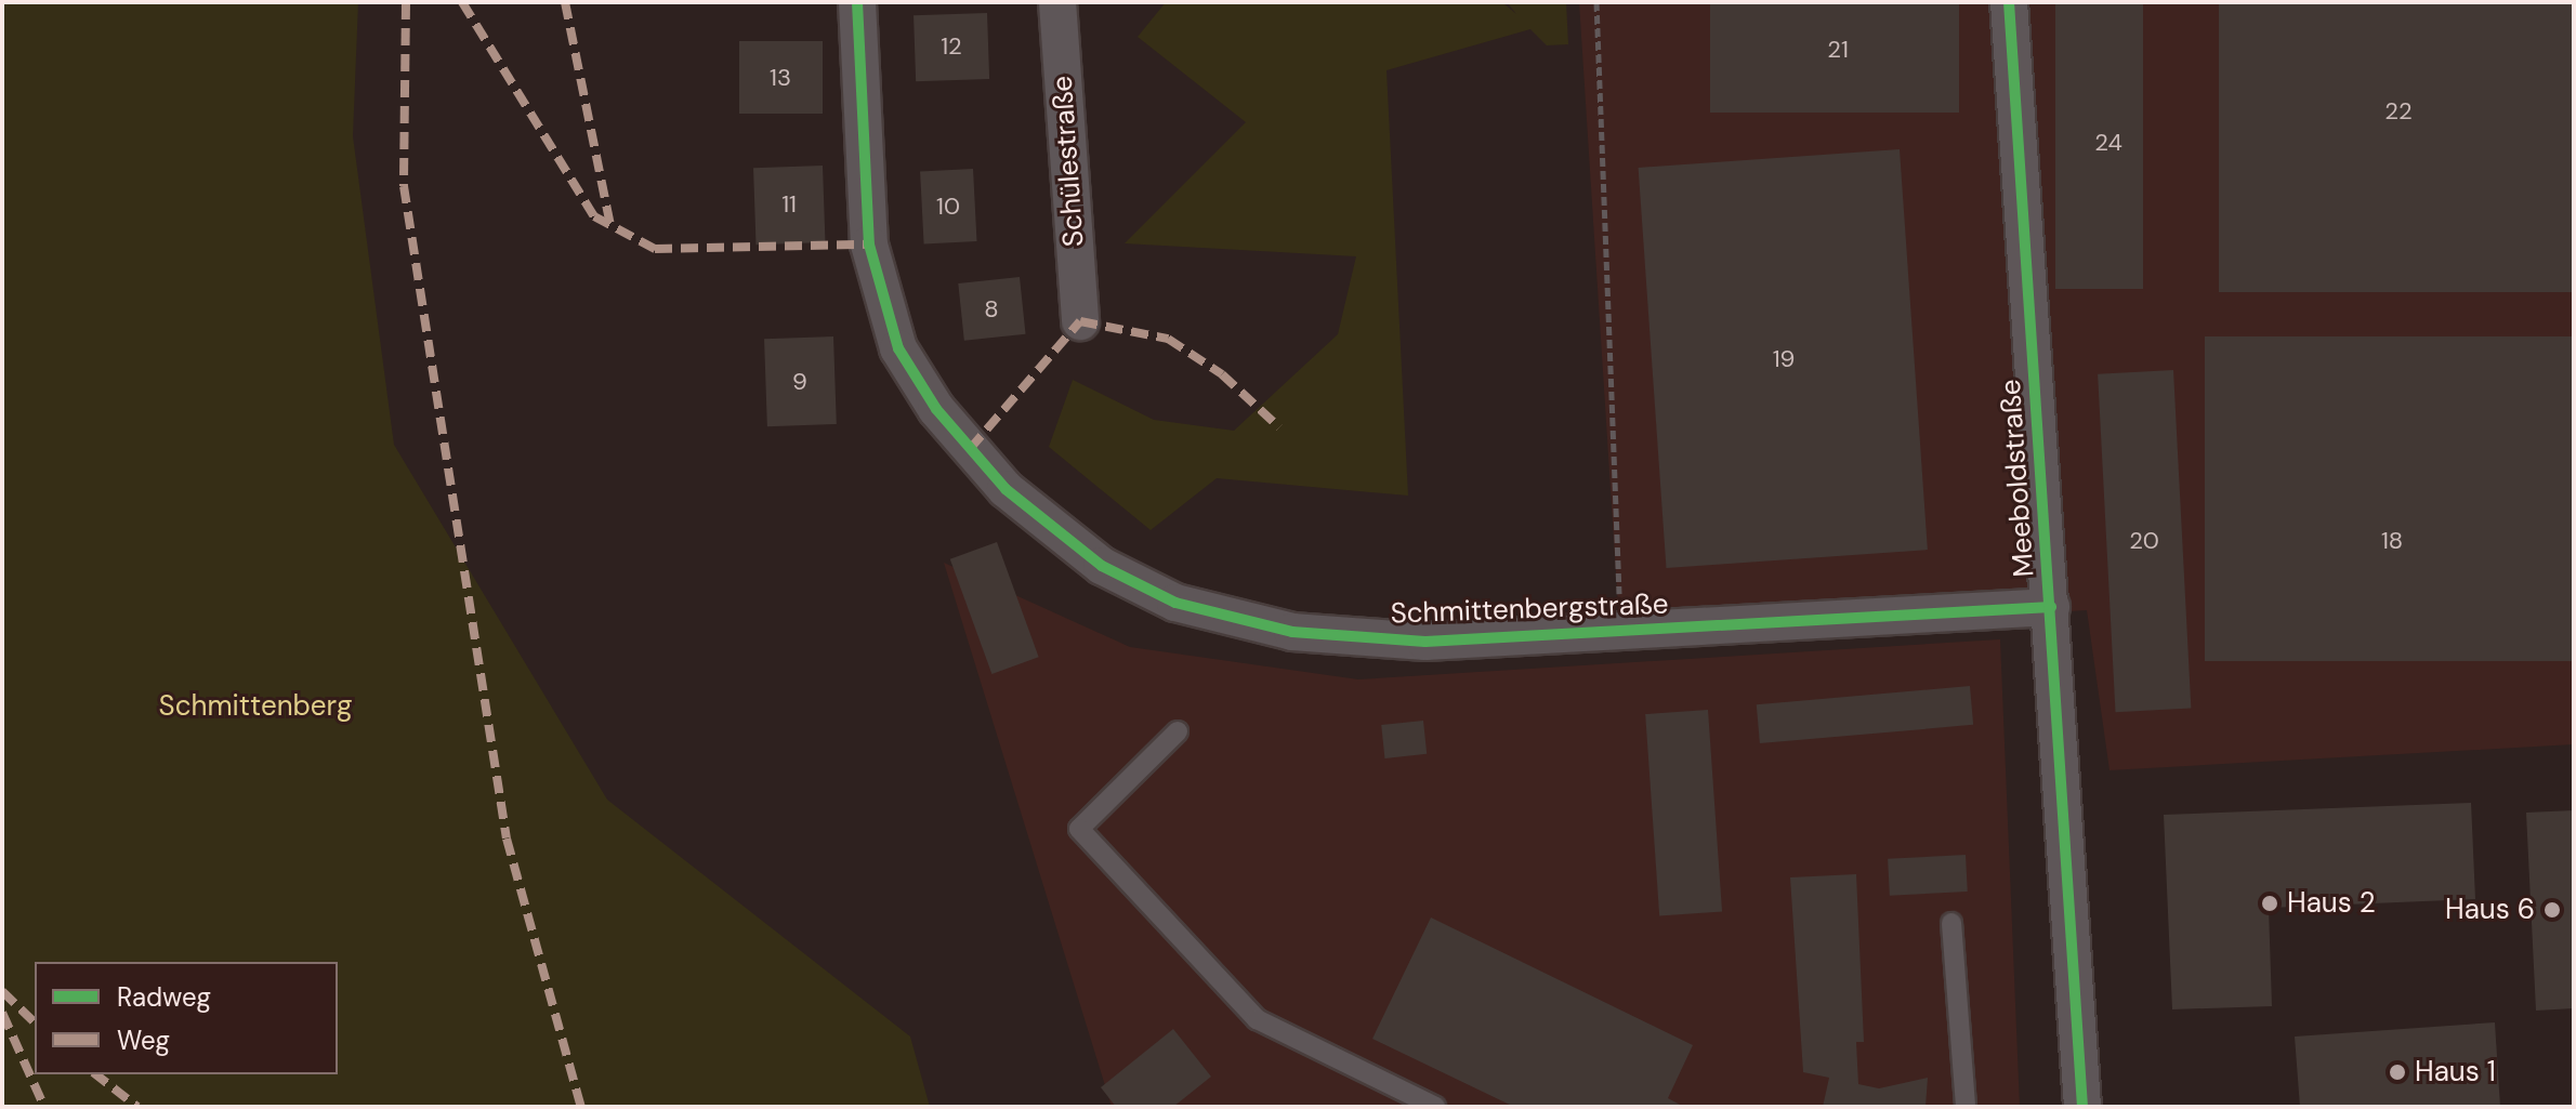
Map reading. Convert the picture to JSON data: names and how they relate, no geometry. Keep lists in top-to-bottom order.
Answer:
{
  "streets": {
    "street": ["Schülestraße", "Meeboldstraße", "Schmittenbergstraße"]
  },
  "crossings": [
    ["Meeboldstraße", "Schmittenbergstraße"]
  ],
  "parks": ["Schmittenberg"],
  "places": ["Haus 2", "Haus 6", "Haus 1"],
  "house_numbers": [
    "12",
    "21",
    "13",
    "22",
    "24",
    "11",
    "10",
    "8",
    "19",
    "9",
    "20",
    "18"
  ],
  "legend": ["Radweg", "Weg"]
}
